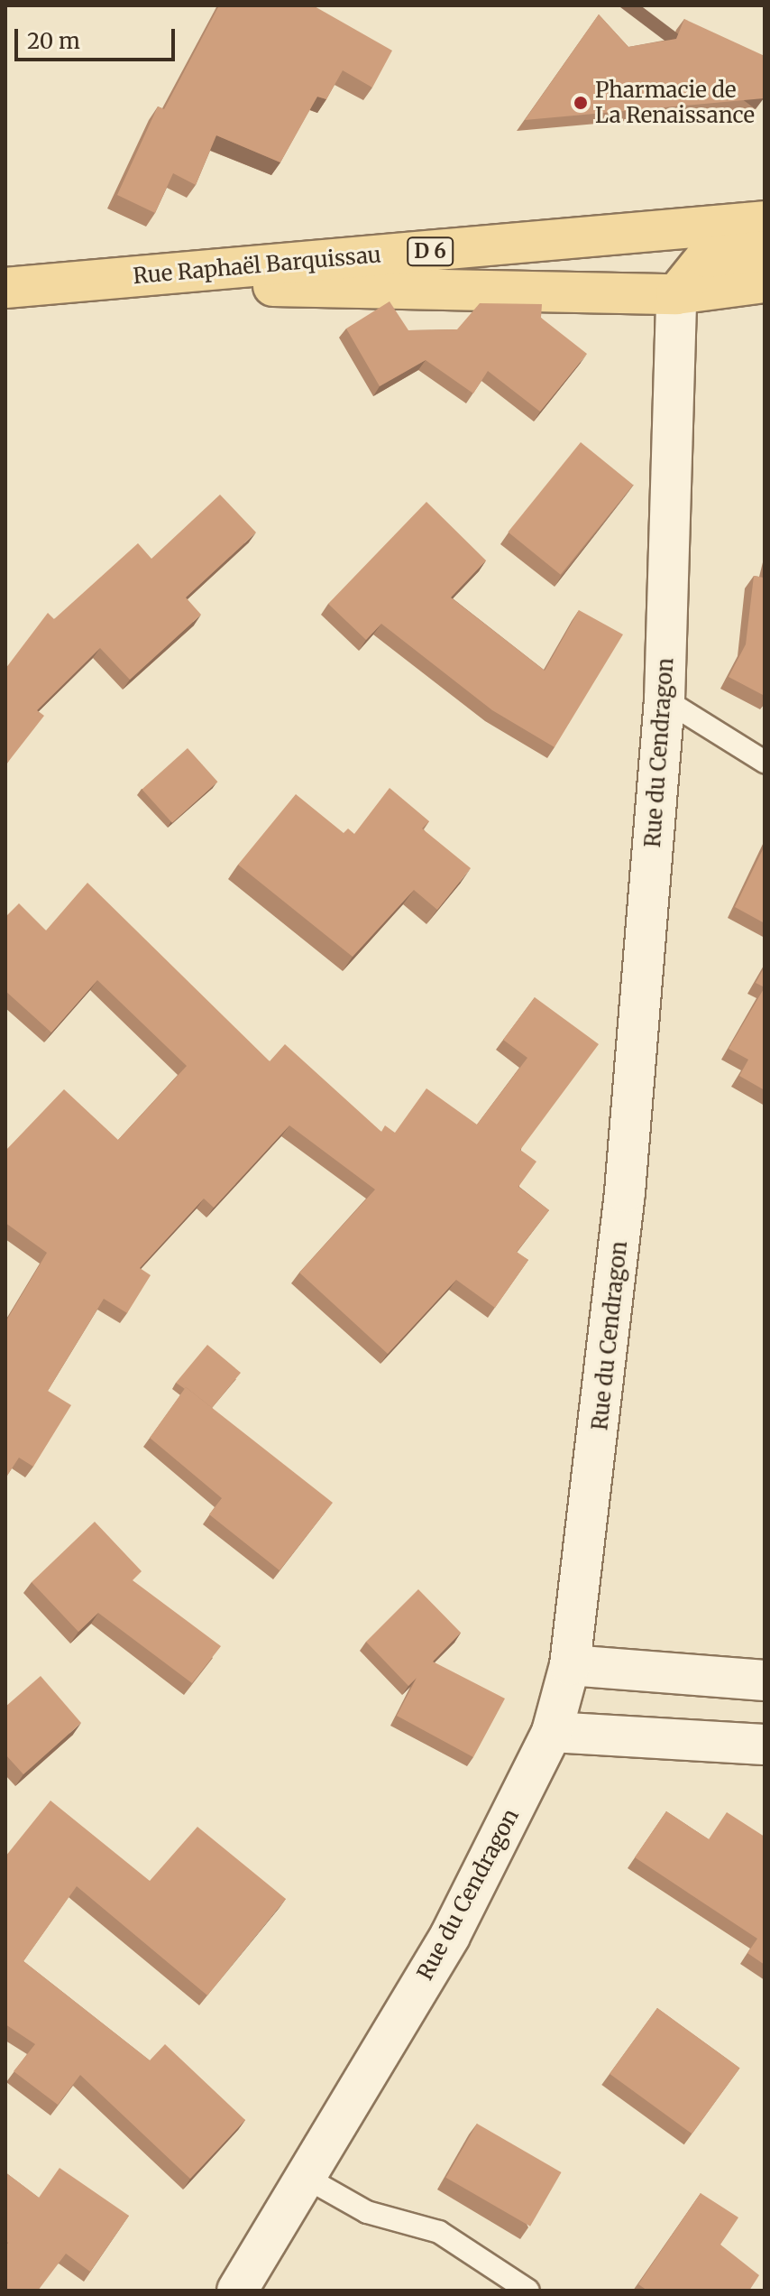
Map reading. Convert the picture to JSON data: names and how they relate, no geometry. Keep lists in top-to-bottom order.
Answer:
{
  "streets": {
    "main road": ["D 6", "Rue Raphaël Barquissau", "Rue du Cendragon"]
  },
  "crossings": [
    ["Rue Raphaël Barquissau", "Rue du Cendragon"]
  ],
  "places": ["Pharmacie de La Renaissance"],
  "scale_bar": "20 m"
}
